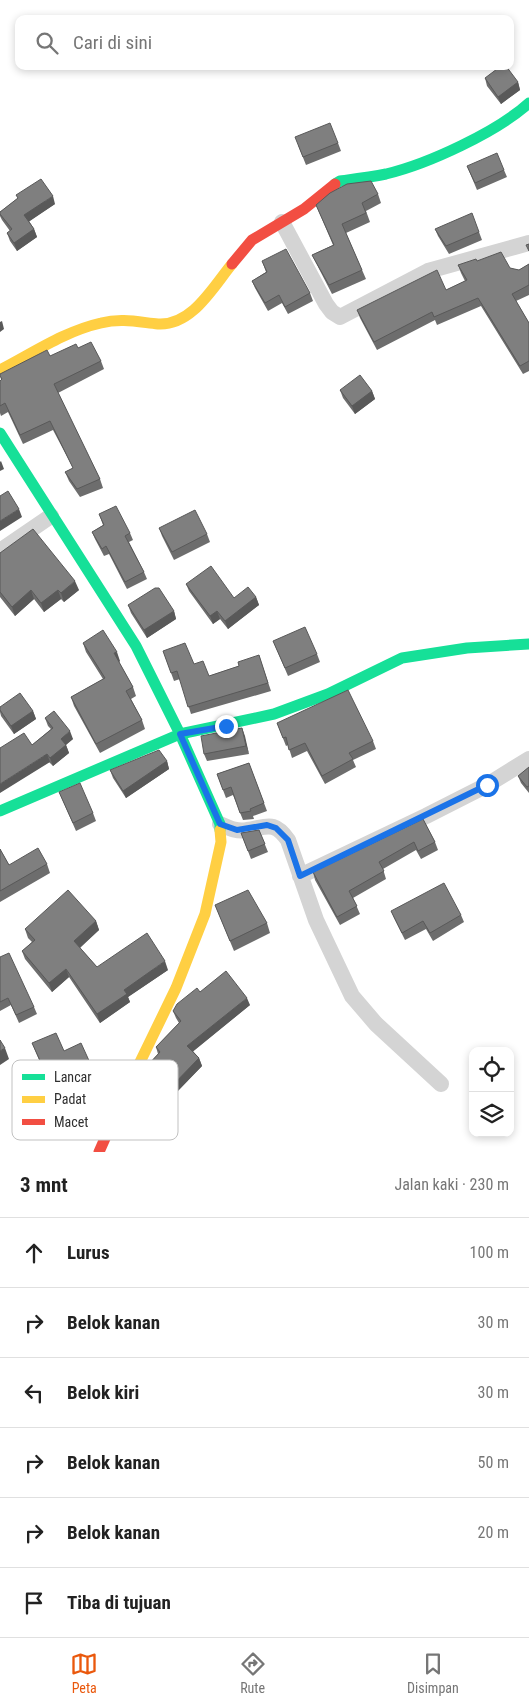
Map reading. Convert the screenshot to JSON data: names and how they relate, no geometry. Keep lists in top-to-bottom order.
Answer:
{
  "legend": ["Lancar", "Padat", "Macet"],
  "page": {
    "search": "Cari di sini",
    "heading": ["3 mnt", "Jalan kaki · 230 m"],
    "list": [
      ["Lurus", "100 m"],
      ["Belok kanan", "30 m"],
      ["Belok kiri", "30 m"],
      ["Belok kanan", "50 m"],
      ["Belok kanan", "20 m"],
      "Tiba di tujuan"
    ],
    "nav": ["Peta", "Rute", "Disimpan"]
  }
}
